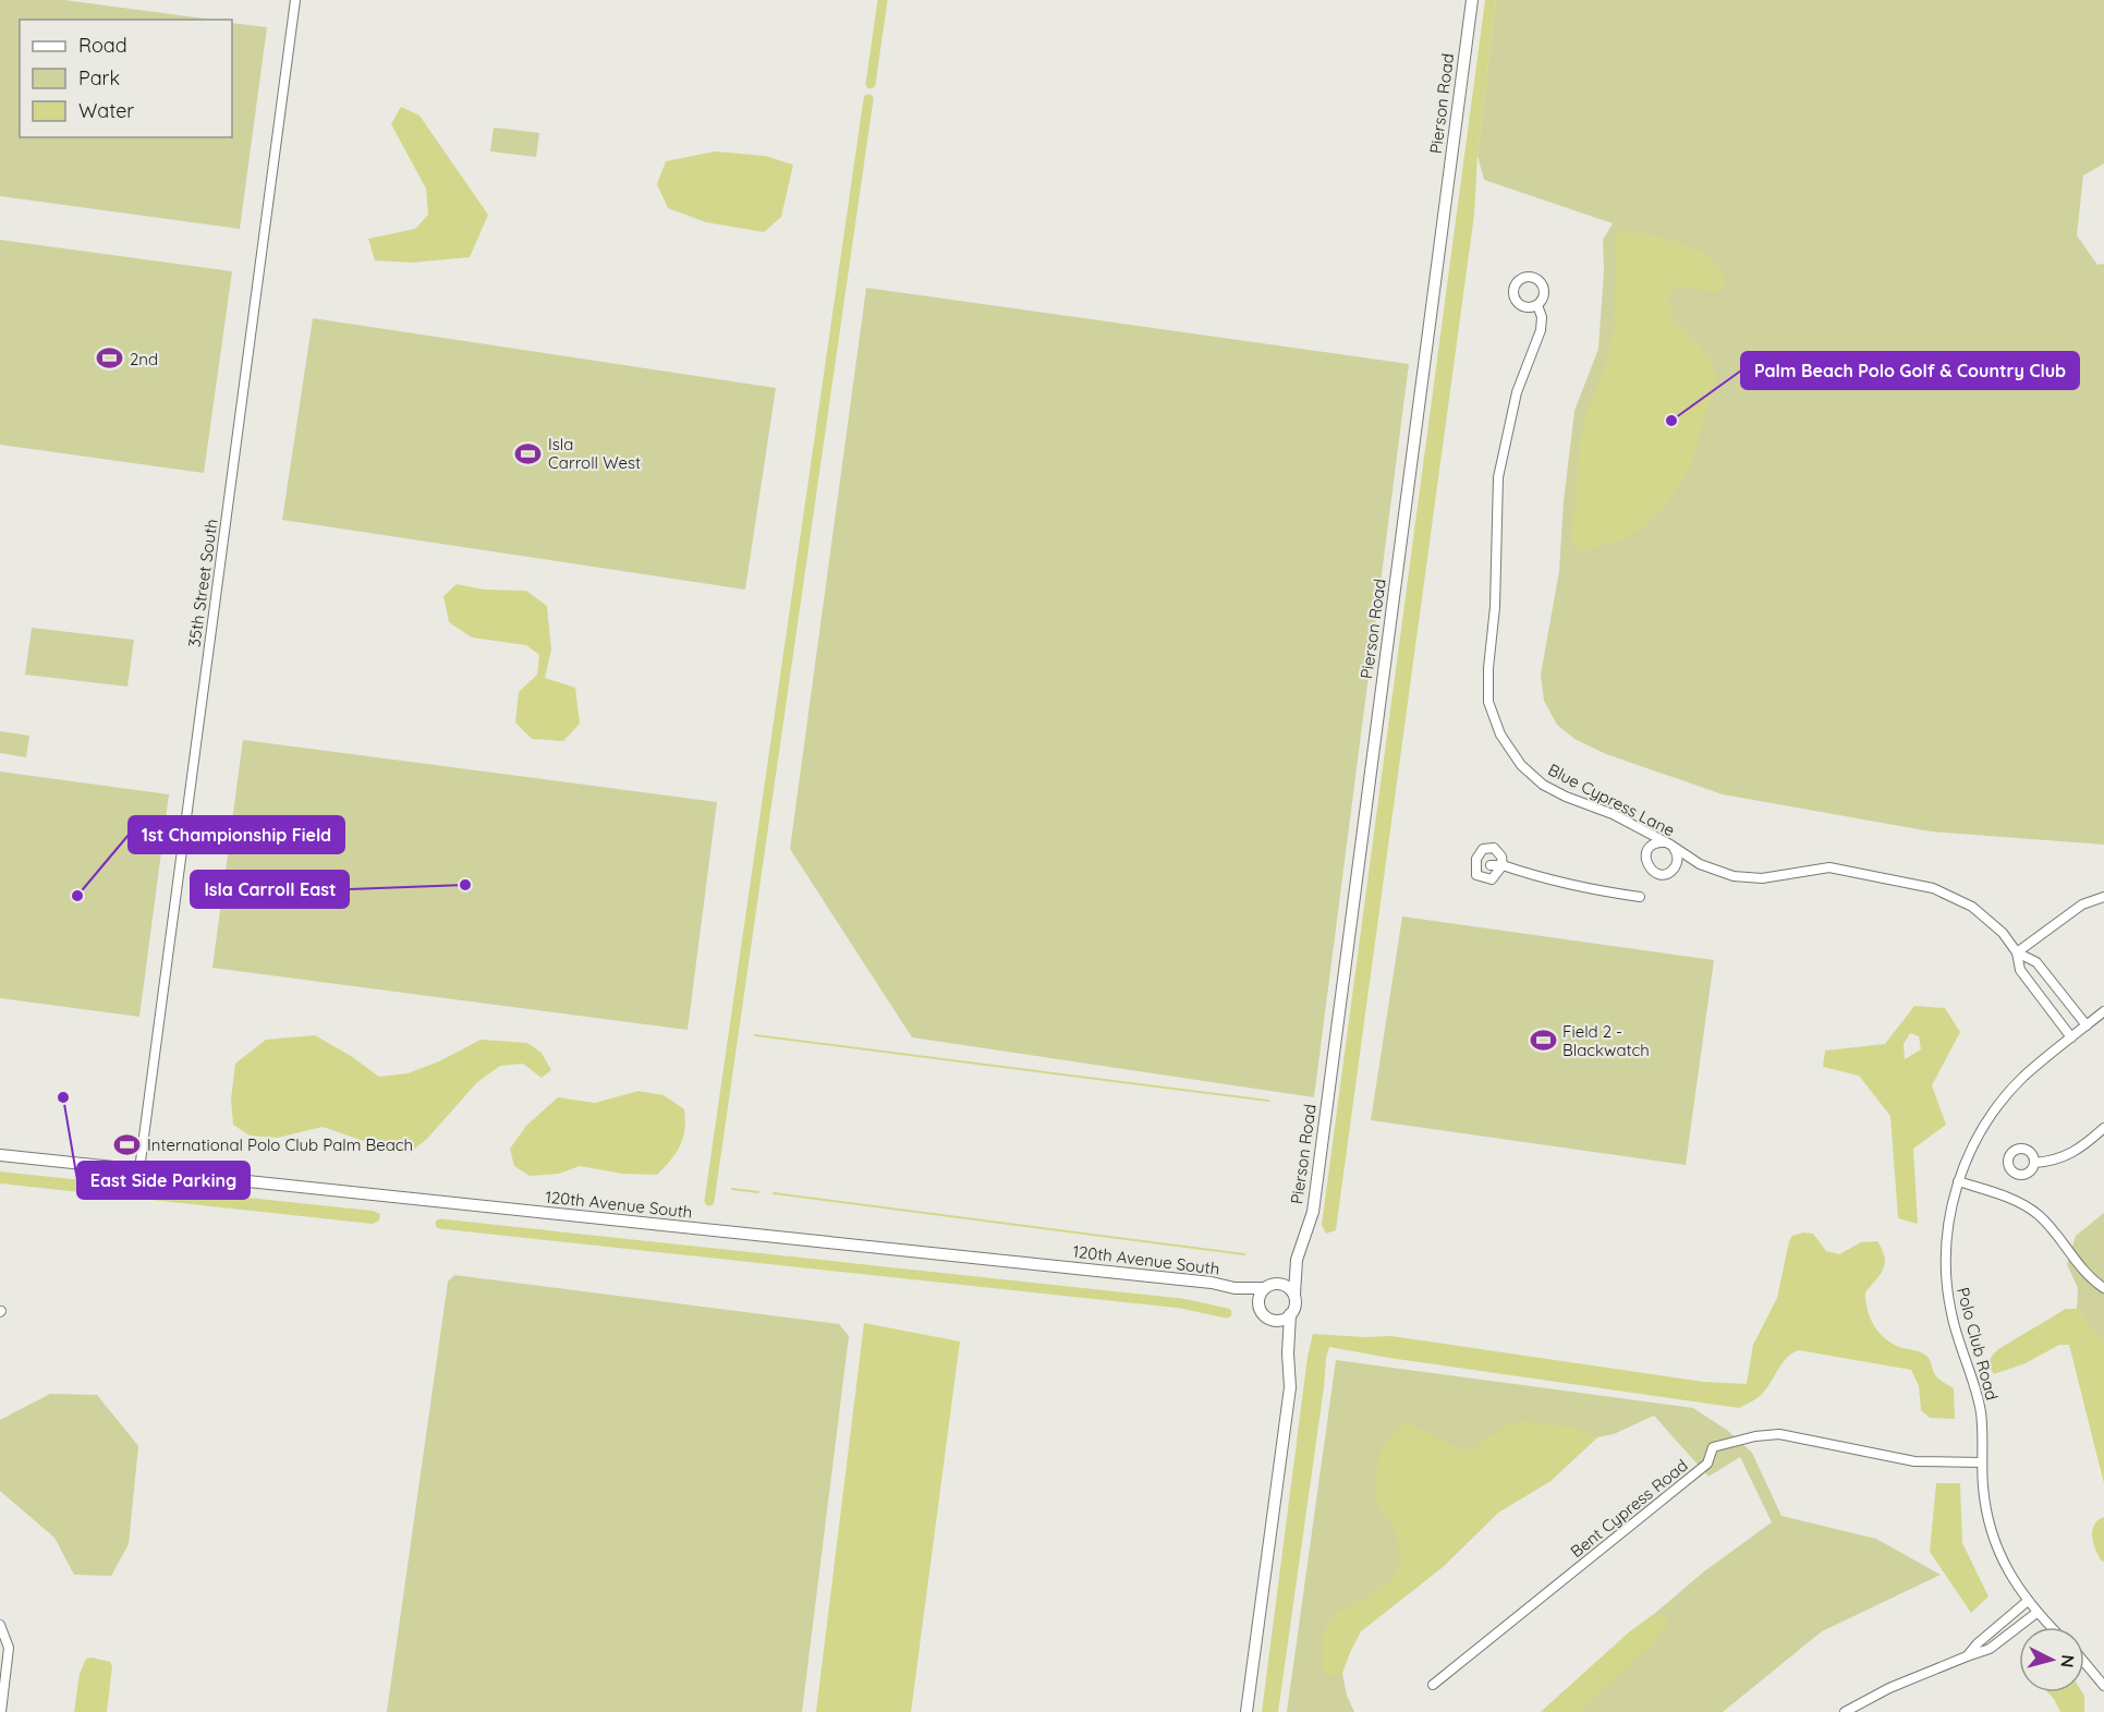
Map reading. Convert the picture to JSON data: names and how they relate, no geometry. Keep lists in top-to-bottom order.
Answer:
{
  "streets": {
    "street": [
      "Pierson Road",
      "35th Street South",
      "Blue Cypress Lane",
      "120th Avenue South",
      "Polo Club Road",
      "Bent Cypress Road"
    ]
  },
  "crossings": [
    ["Pierson Road", "120th Avenue South"],
    ["35th Street South", "120th Avenue South"],
    ["Blue Cypress Lane", "Polo Club Road"],
    ["Polo Club Road", "Bent Cypress Road"]
  ],
  "places": {
    "sports": [
      "2nd",
      "Isla Carroll West",
      "Field 2 - Blackwatch",
      "International Polo Club Palm Beach"
    ],
    "other": [
      "Palm Beach Polo Golf & Country Club",
      "Isla Carroll East",
      "1st Championship Field",
      "East Side Parking"
    ]
  },
  "legend": ["Road", "Park", "Water"],
  "north": "right"
}
